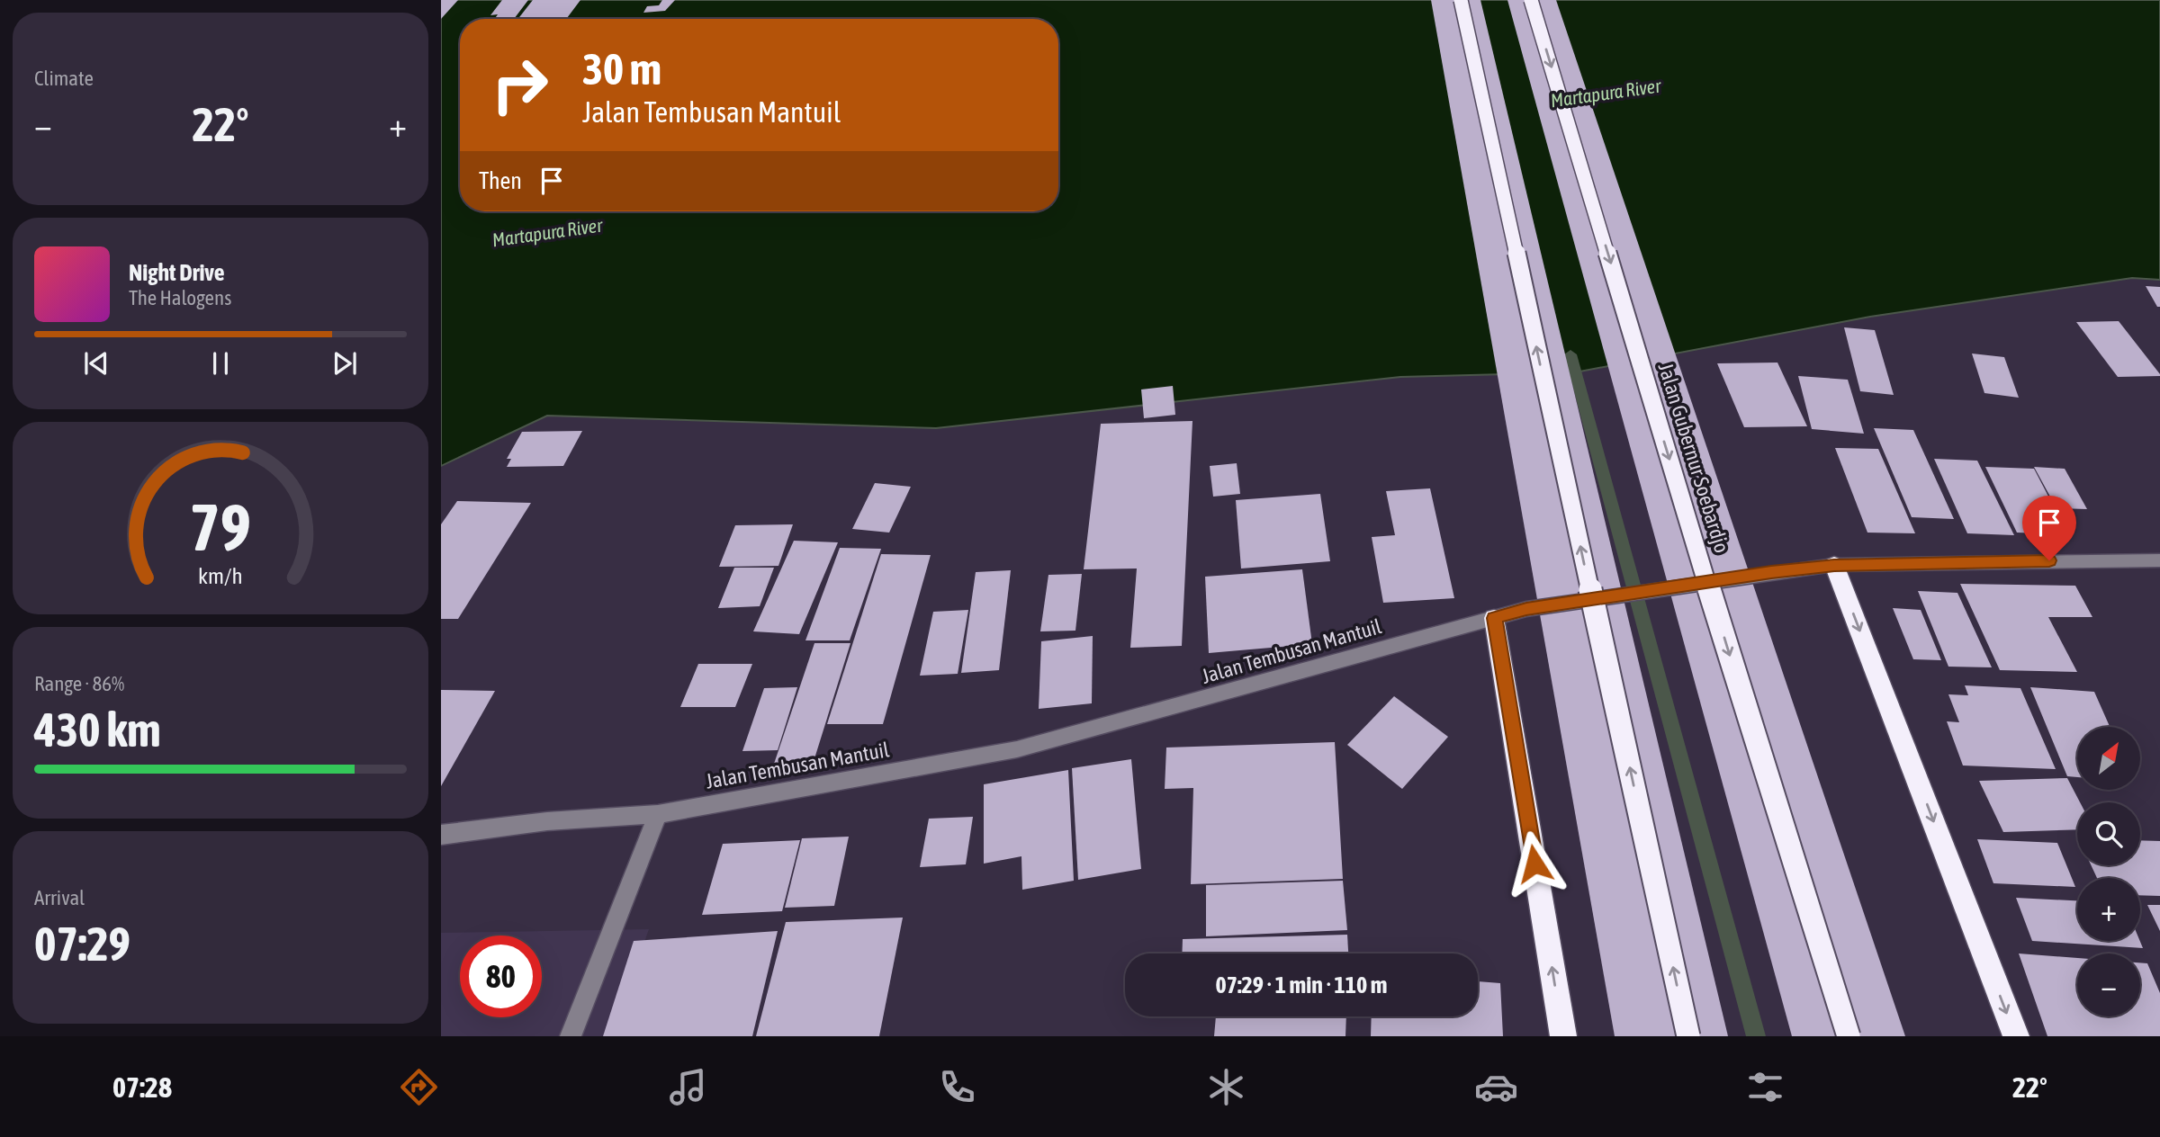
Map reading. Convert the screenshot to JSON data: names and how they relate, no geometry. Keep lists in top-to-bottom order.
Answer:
{
  "streets": {
    "highway": ["Jalan Gubernur Soebardjo"],
    "street": ["Jalan Tembusan Mantuil"]
  },
  "water": ["Martapura River"],
  "north": "top right",
  "page": {
    "tile": [
      "Climate",
      ["Range · 86%", "430 km"],
      ["Arrival", "07:29"]
    ],
    "turn": ["30 m", "Jalan Tembusan Mantuil"],
    "heat": ["−", "22°", "+"],
    "then": "Then",
    "song": ["Night Drive", "The Halogens"],
    "map_buttons": ["+", "−"],
    "limit": "80",
    "trip": "07:29 · 1 min · 110 m",
    "tabs": ["07:28", "22°"],
    "gauge": ["79", "km/h"]
  }
}
